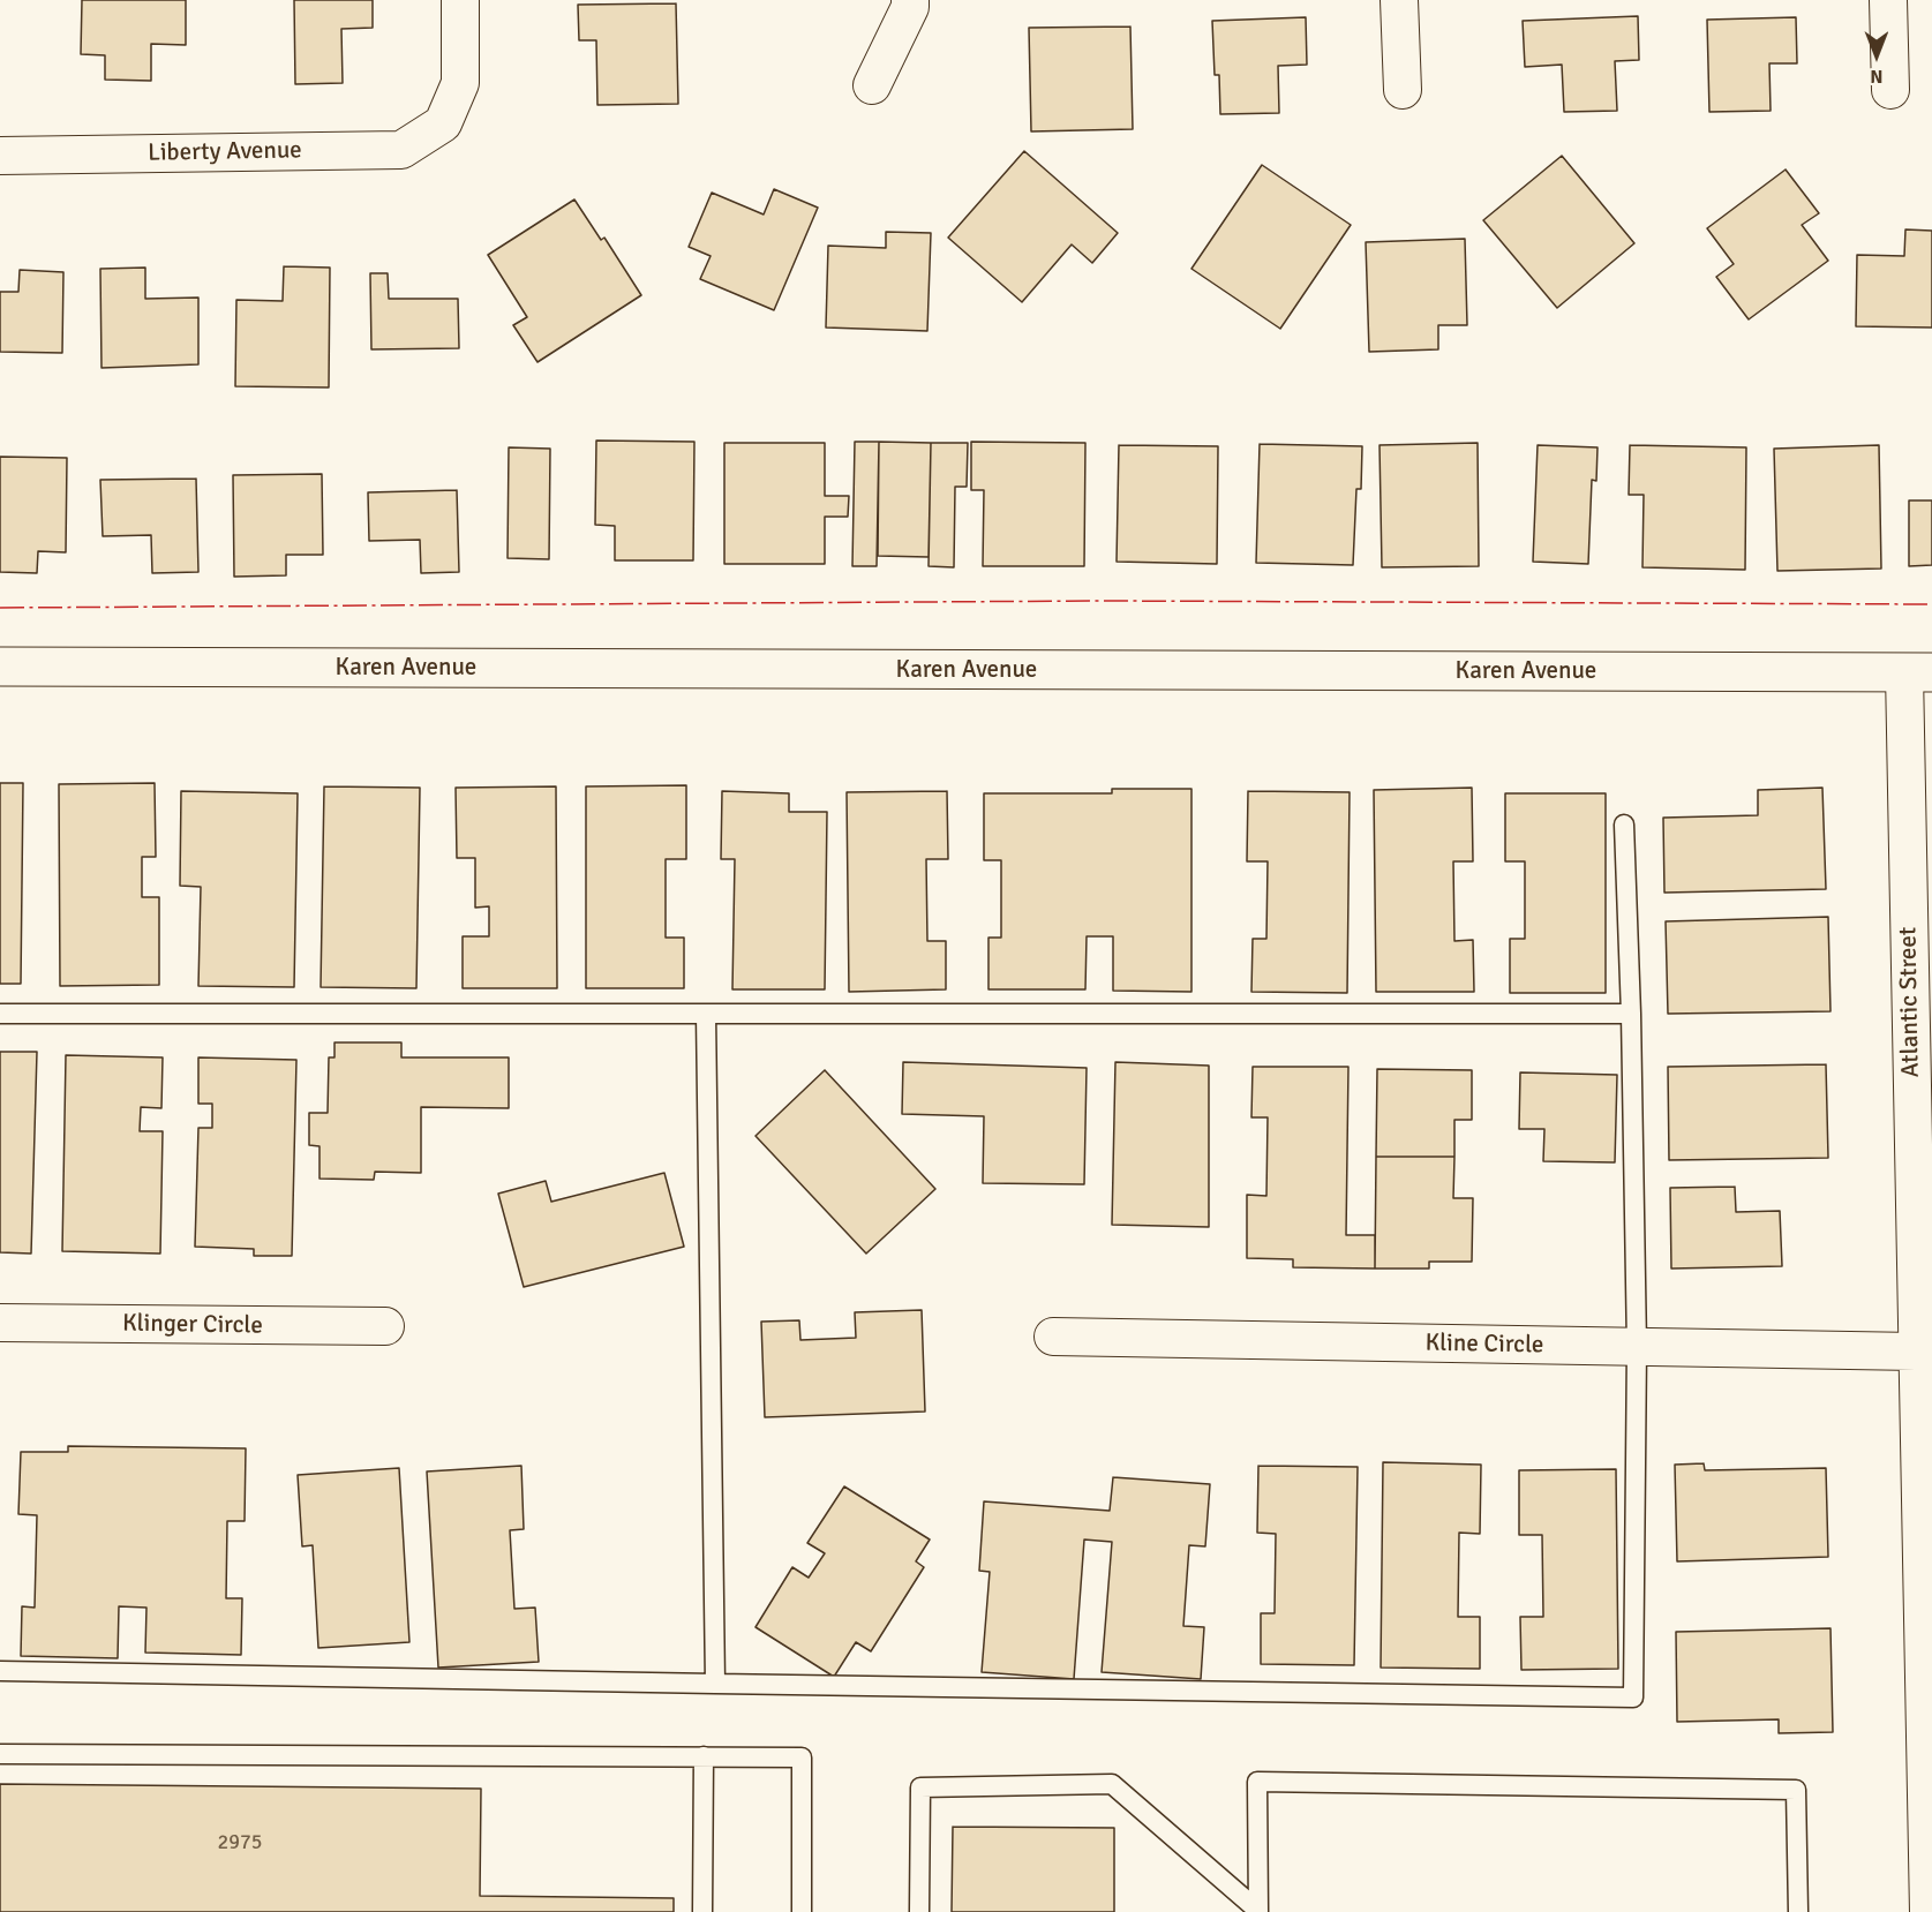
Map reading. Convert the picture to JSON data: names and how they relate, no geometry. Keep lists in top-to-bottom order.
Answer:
{
  "streets": {
    "street": [
      "Liberty Avenue",
      "Karen Avenue",
      "Atlantic Street",
      "Klinger Circle",
      "Kline Circle"
    ]
  },
  "crossings": [
    ["Karen Avenue", "Atlantic Street"],
    ["Atlantic Street", "Kline Circle"]
  ],
  "house_numbers": ["2975"],
  "north": "bottom"
}
